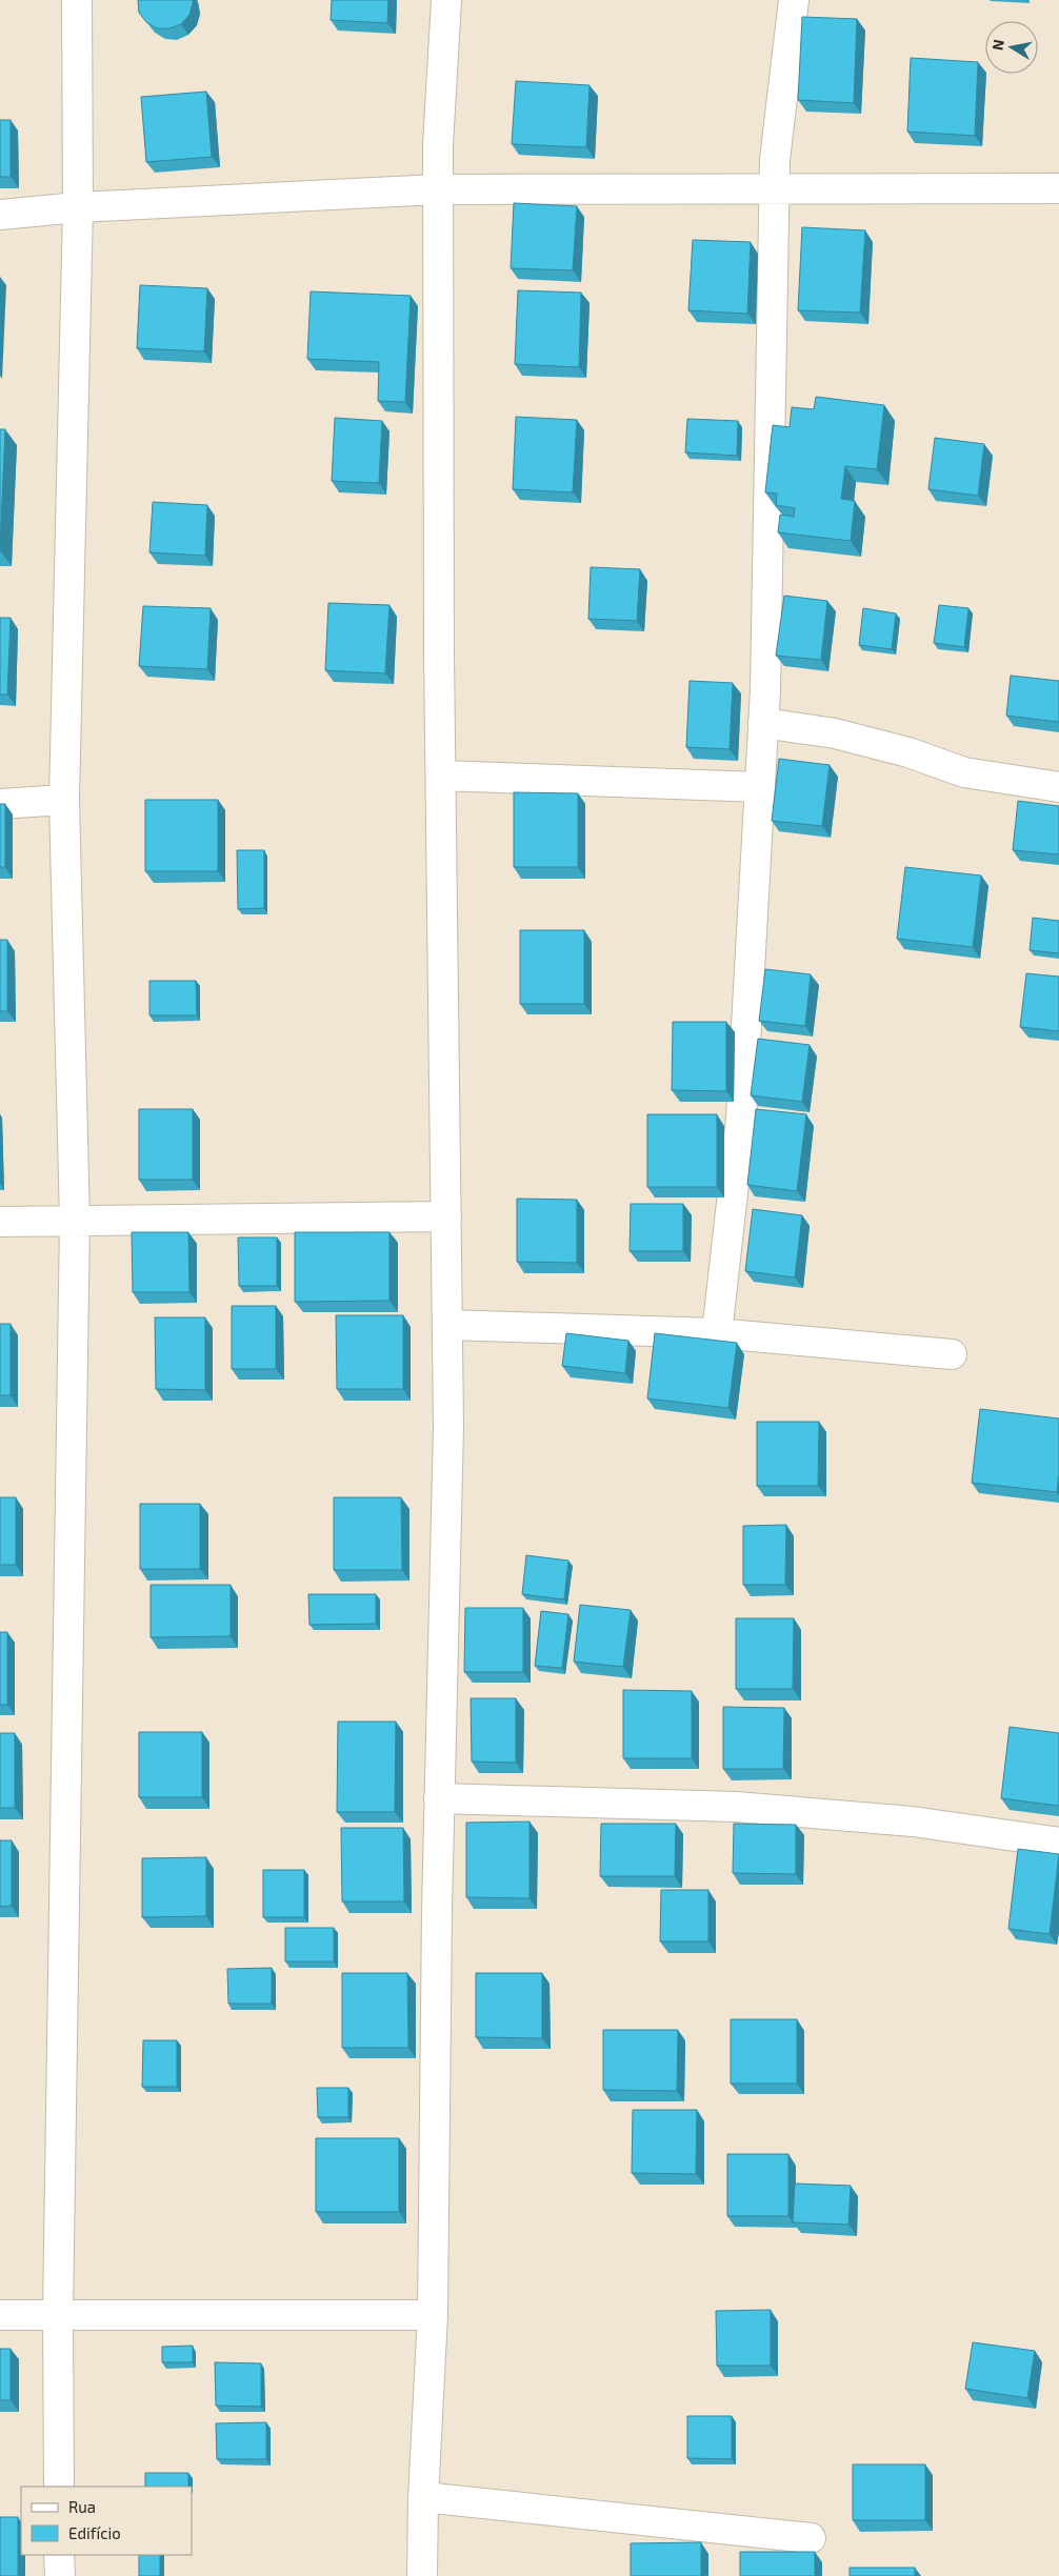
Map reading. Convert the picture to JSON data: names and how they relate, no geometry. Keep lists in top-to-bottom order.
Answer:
{
  "legend": ["Rua", "Edifício"],
  "north": "left"
}
